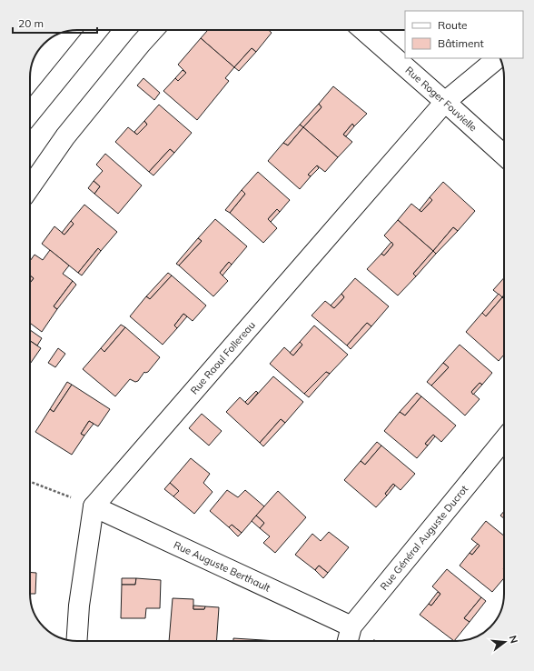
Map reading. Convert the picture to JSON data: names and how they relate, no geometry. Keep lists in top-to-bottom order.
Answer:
{
  "streets": {
    "street": [
      "Rue Roger Fouvielle",
      "Rue Raoul Follereau",
      "Rue Général Auguste Ducrot",
      "Rue Auguste Berthault"
    ]
  },
  "crossings": [
    ["Rue Roger Fouvielle", "Rue Raoul Follereau"],
    ["Rue Raoul Follereau", "Rue Auguste Berthault"],
    ["Rue Général Auguste Ducrot", "Rue Auguste Berthault"]
  ],
  "legend": ["Route", "Bâtiment"],
  "scale_bar": "20 m",
  "north": "right"
}
